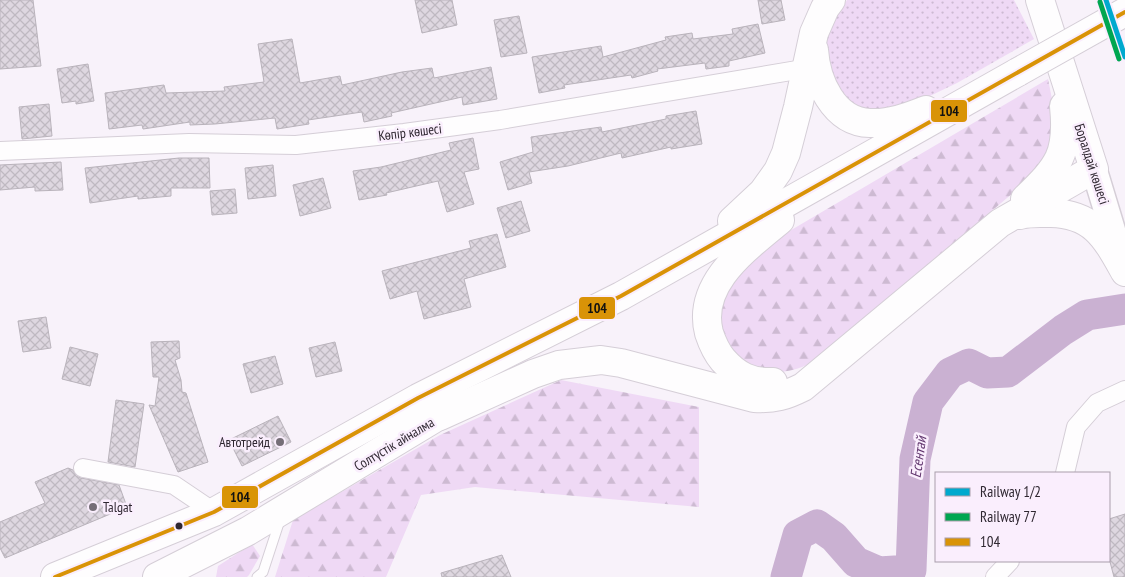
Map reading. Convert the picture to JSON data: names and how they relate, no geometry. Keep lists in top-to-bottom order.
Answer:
{
  "streets": {
    "main road": ["Боралдай көшесі", "Солтүстік айналма"],
    "street": ["Көпір көшесі"]
  },
  "water": ["Есентай"],
  "places": ["Автотрейд", "Talgat"],
  "lines": ["rail line 1/2", "rail line 77", "transit line 104"],
  "legend": ["Railway 1/2", "Railway 77", "104"]
}
